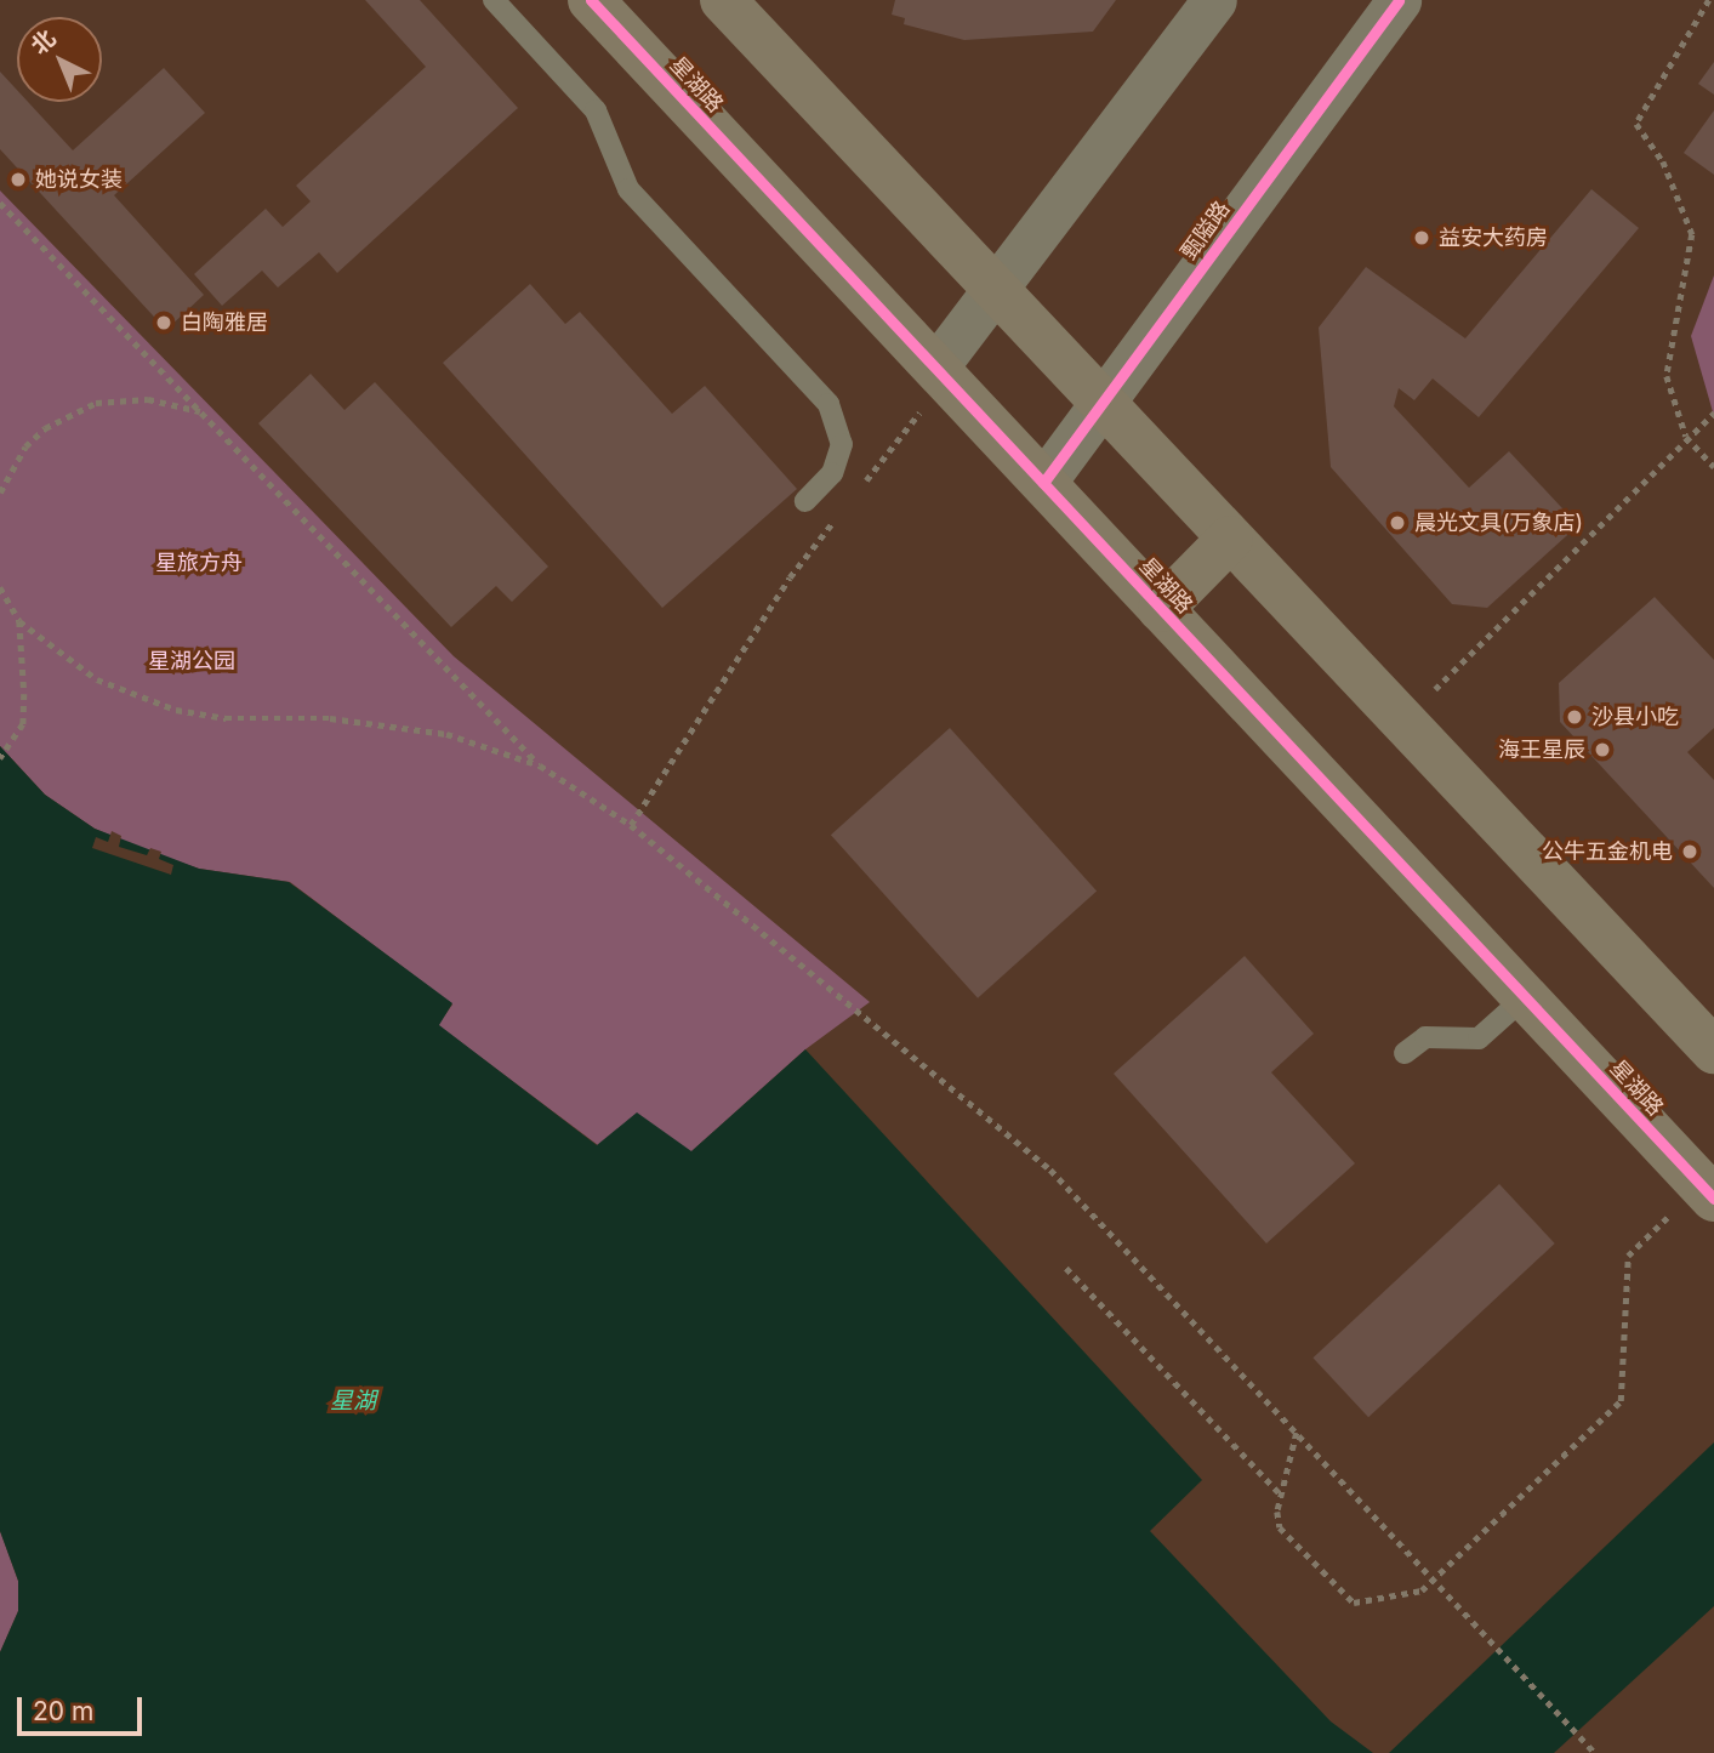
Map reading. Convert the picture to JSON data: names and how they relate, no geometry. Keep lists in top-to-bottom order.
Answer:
{
  "streets": {
    "street": ["星湖路", "甄隘路"]
  },
  "crossings": [
    ["星湖路", "甄隘路"]
  ],
  "water": ["星湖"],
  "parks": ["星旅方舟", "星湖公园"],
  "places": [
    "她说女装",
    "益安大药房",
    "白陶雅居",
    "晨光文具(万象店)",
    "沙县小吃",
    "海王星辰",
    "公牛五金机电"
  ],
  "scale_bar": "20 m",
  "north": "top left"
}
